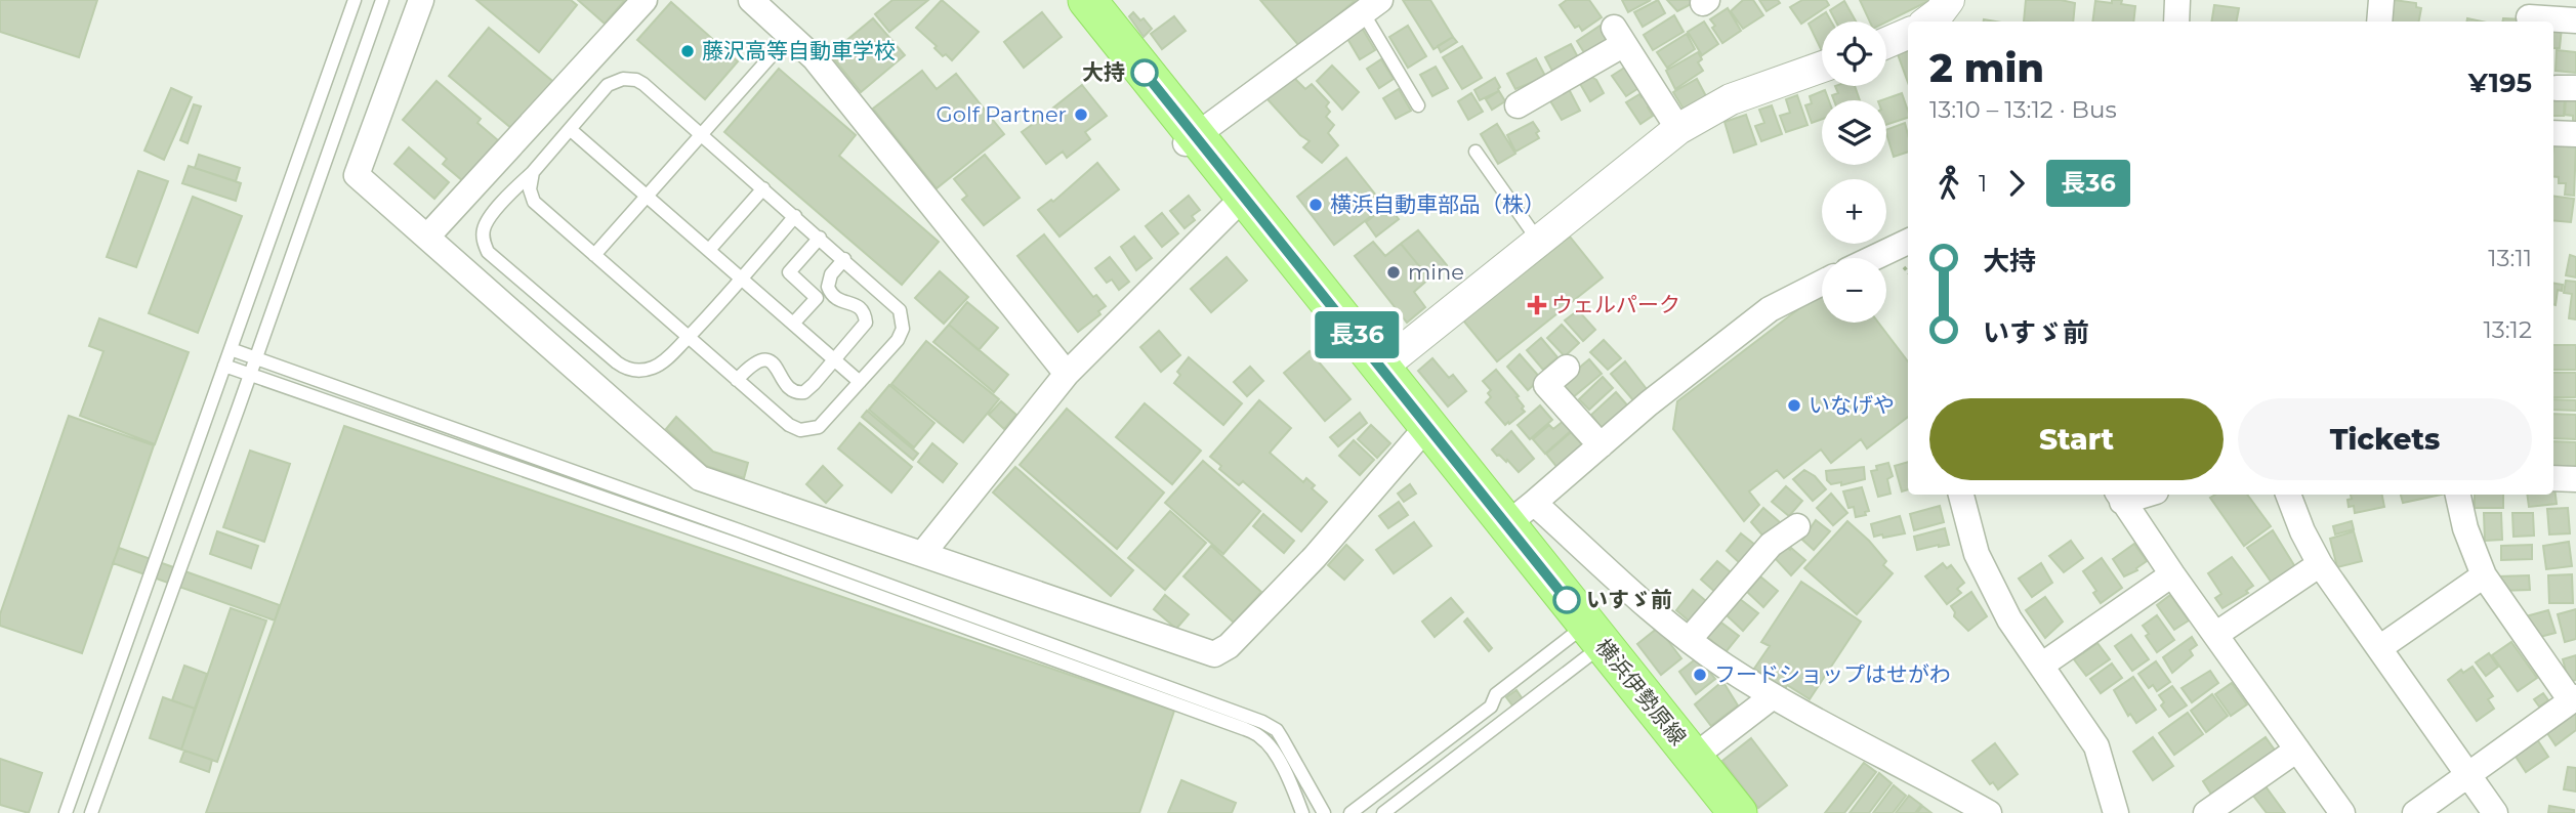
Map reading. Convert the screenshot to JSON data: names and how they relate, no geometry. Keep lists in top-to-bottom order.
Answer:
{
  "streets": {
    "main road": ["横浜伊勢原線"]
  },
  "places": {
    "other": [
      "藤沢高等自動車学校",
      "大持",
      "Golf Partner",
      "横浜自動車部品（株）",
      "mine",
      "いなげや",
      "いすゞ前",
      "フードショップはせがわ"
    ],
    "health": ["ウェルパーク"]
  },
  "lines": ["bus line 長36"],
  "page": {
    "on_map": "長36",
    "map_buttons": ["+", "−"],
    "heading": ["2 min", "13:10 – 13:12 · Bus", "¥195"],
    "legs": ["1", "長36"],
    "list": [
      {
        "name": "大持",
        "value": "13:11"
      },
      {
        "name": "いすゞ前",
        "value": "13:12"
      }
    ],
    "buttons": ["Start", "Tickets"]
  }
}
